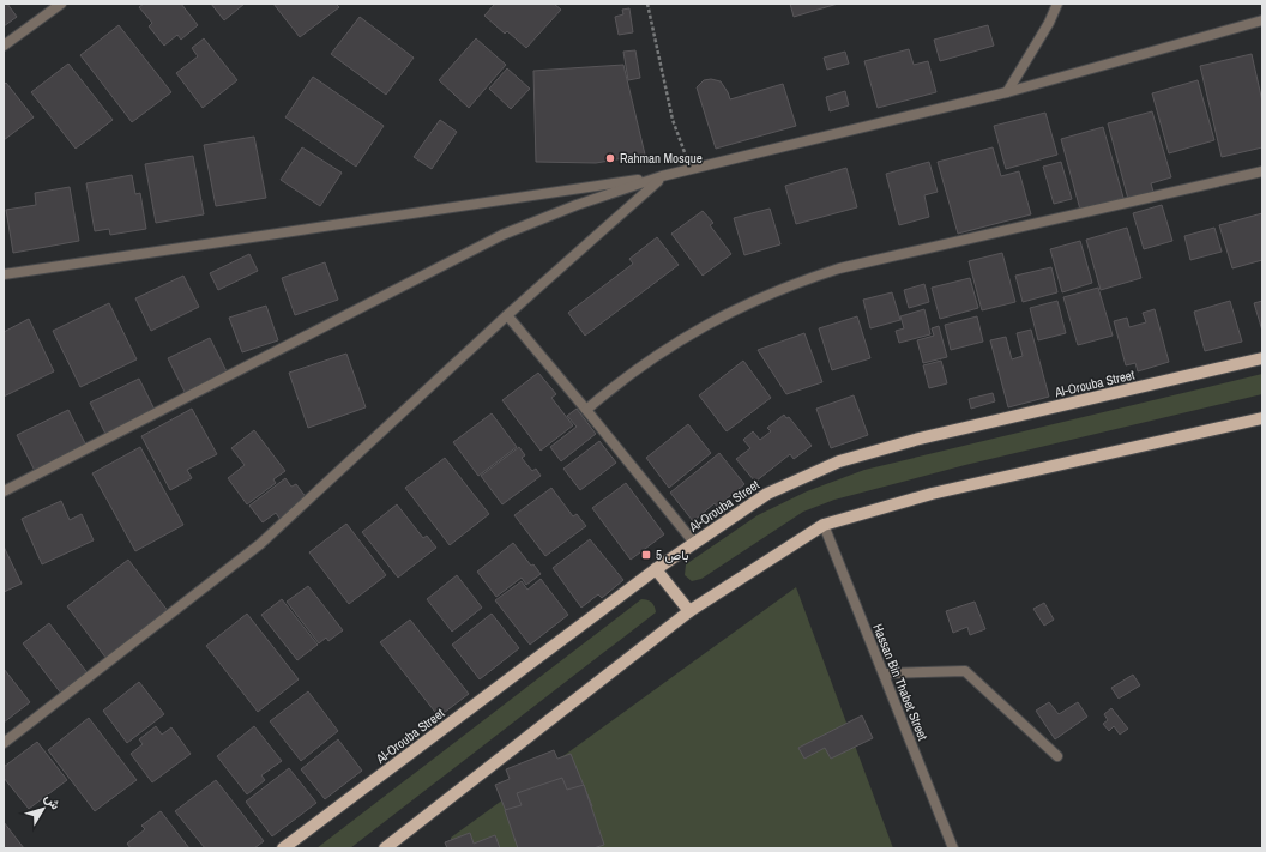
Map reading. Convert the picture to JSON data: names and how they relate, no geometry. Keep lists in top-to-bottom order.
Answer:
{
  "streets": {
    "main road": ["Al-Orouba Street"],
    "street": ["Hassan Bin Thabet Street"]
  },
  "places": {
    "other": ["Rahman Mosque"],
    "transit": ["باص 5"]
  },
  "north": "top right"
}
